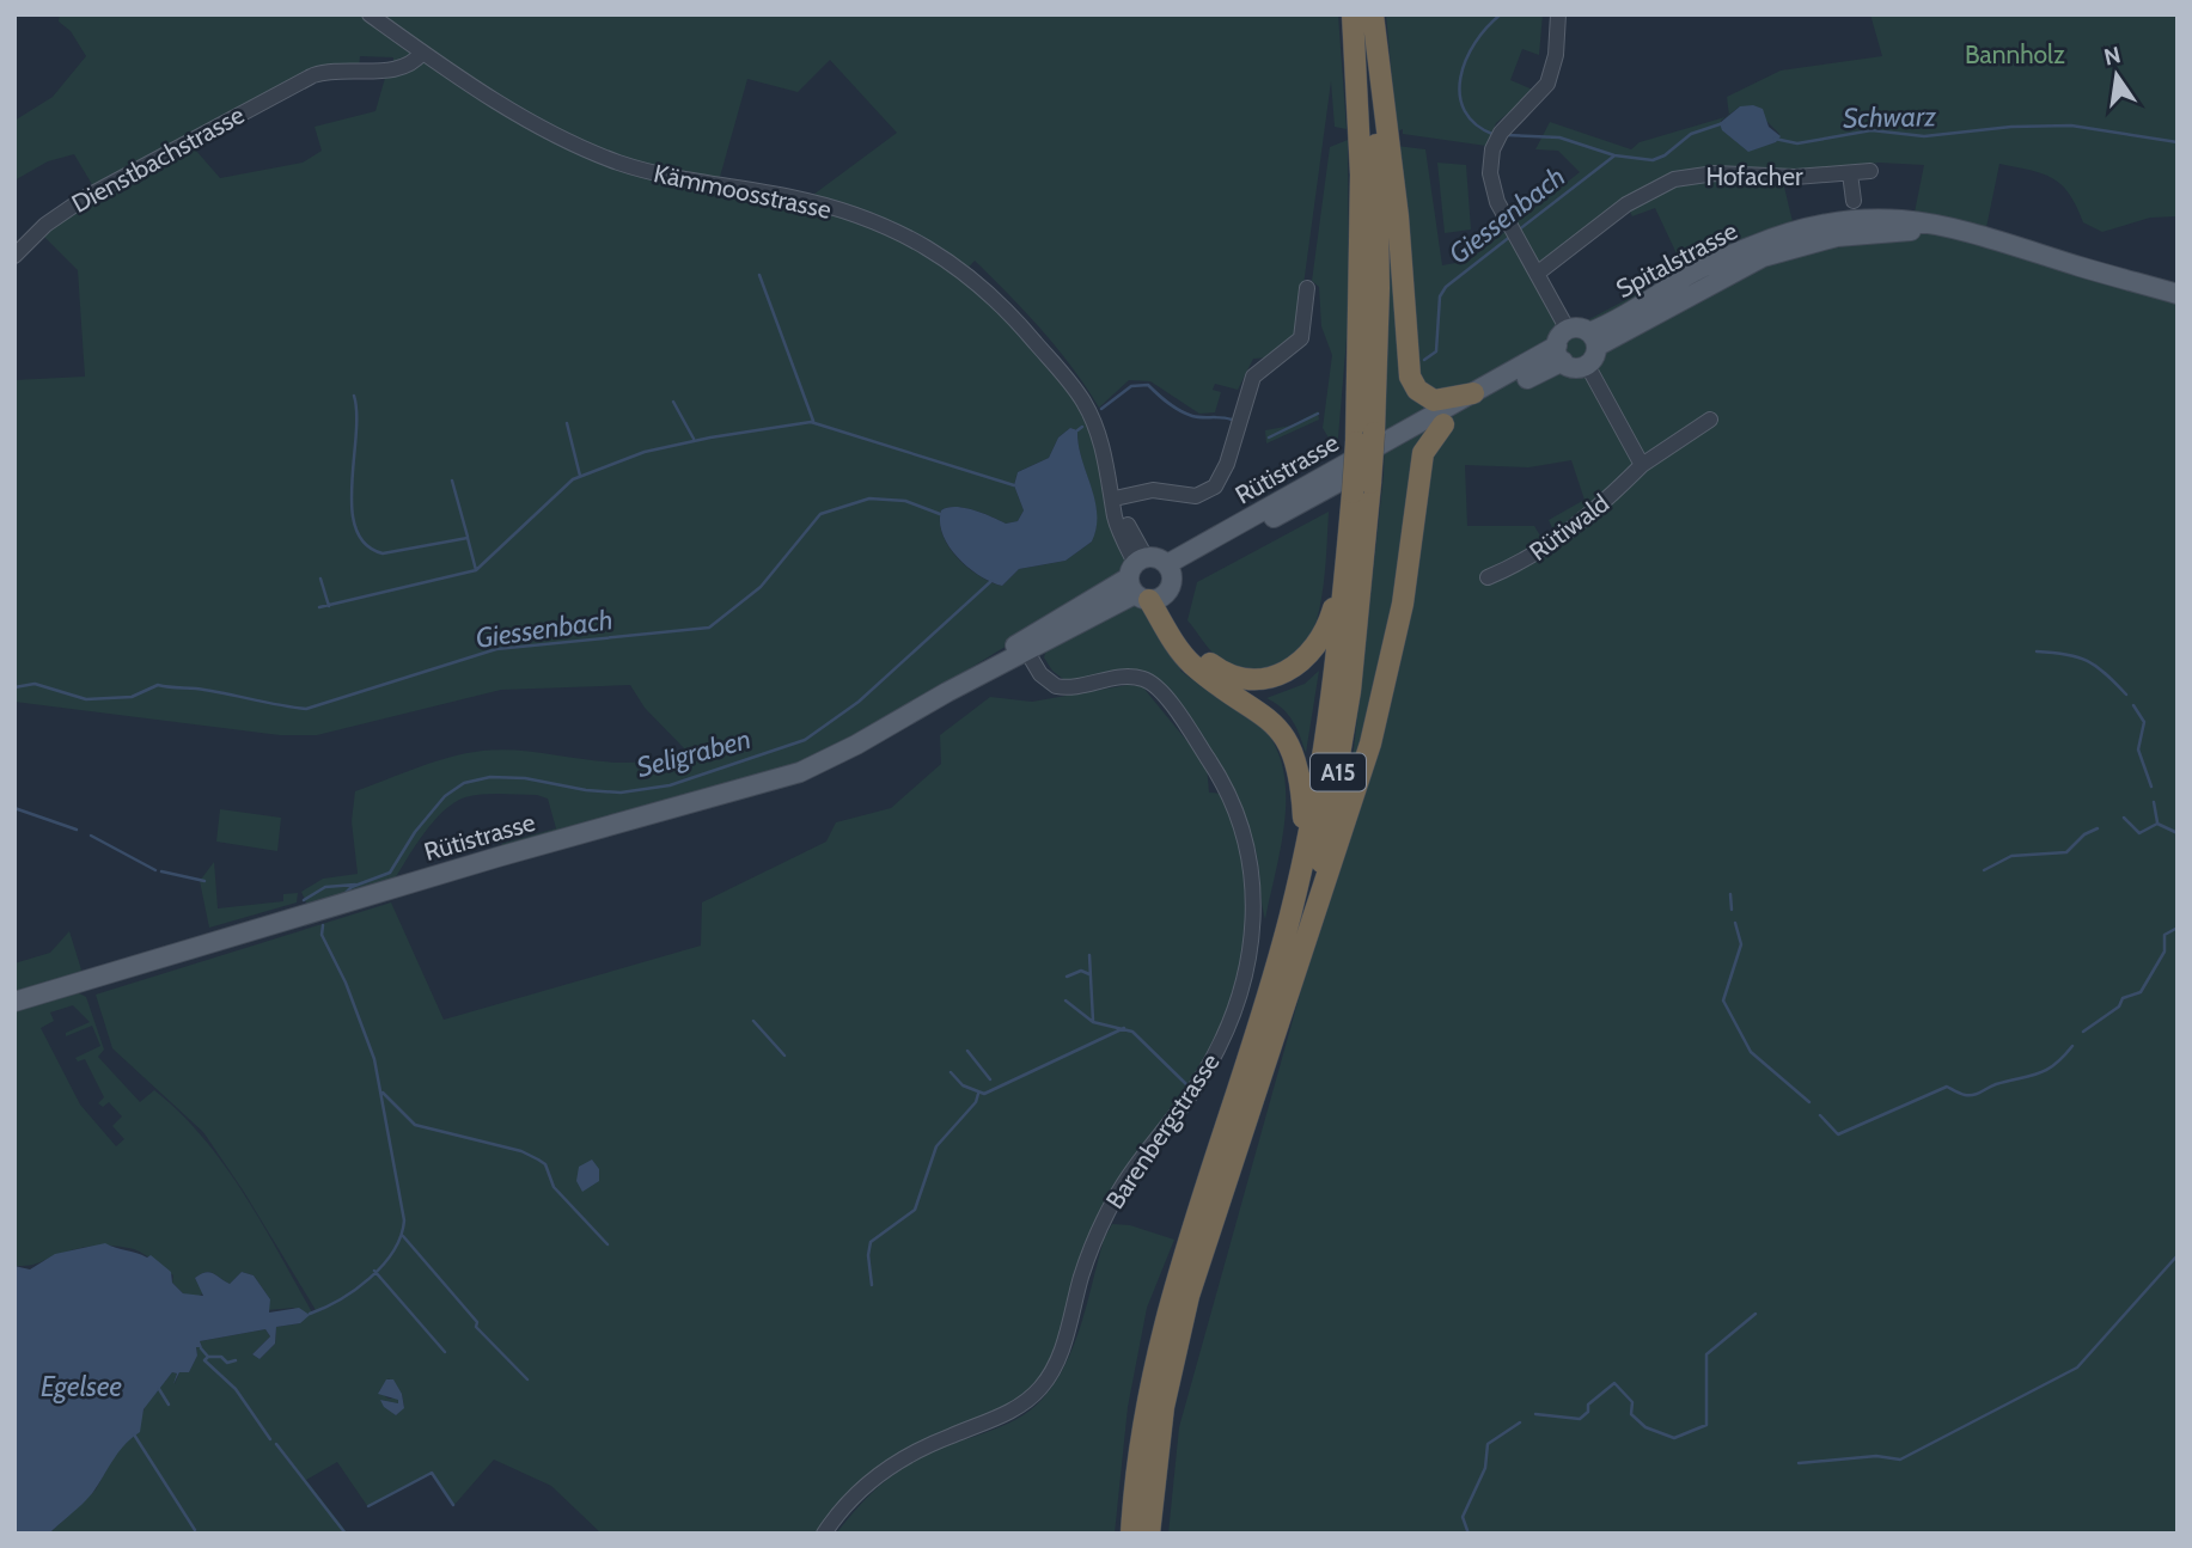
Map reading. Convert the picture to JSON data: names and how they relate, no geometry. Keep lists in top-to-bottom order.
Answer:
{
  "streets": {
    "highway": ["A15"],
    "main road": ["Spitalstrasse", "Rütistrasse"],
    "street": [
      "Dienstbachstrasse",
      "Hofacher",
      "Kämmoosstrasse",
      "Rütiwald",
      "Barenbergstrasse"
    ]
  },
  "crossings": [
    ["Dienstbachstrasse", "Kämmoosstrasse"],
    ["Kämmoosstrasse", "Rütistrasse"],
    ["Rütistrasse", "Barenbergstrasse"]
  ],
  "water": [
    "Schwarz",
    "Giessenbach",
    "Seligraben",
    "Egelsee"
  ],
  "parks": ["Bannholz"],
  "north": "top"
}
